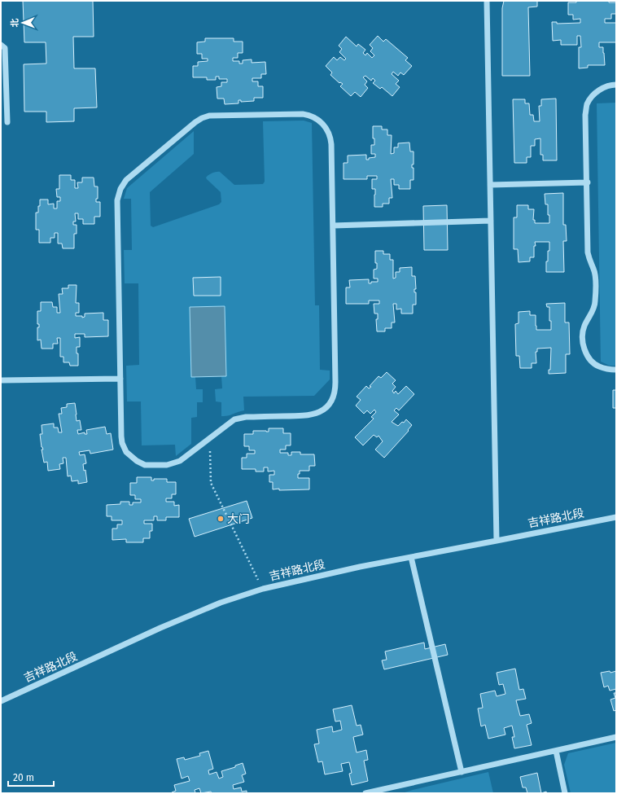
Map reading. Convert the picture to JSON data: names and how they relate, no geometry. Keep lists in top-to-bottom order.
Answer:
{
  "streets": {
    "street": ["吉祥路北段"]
  },
  "places": ["大门"],
  "scale_bar": "20 m",
  "north": "left"
}
